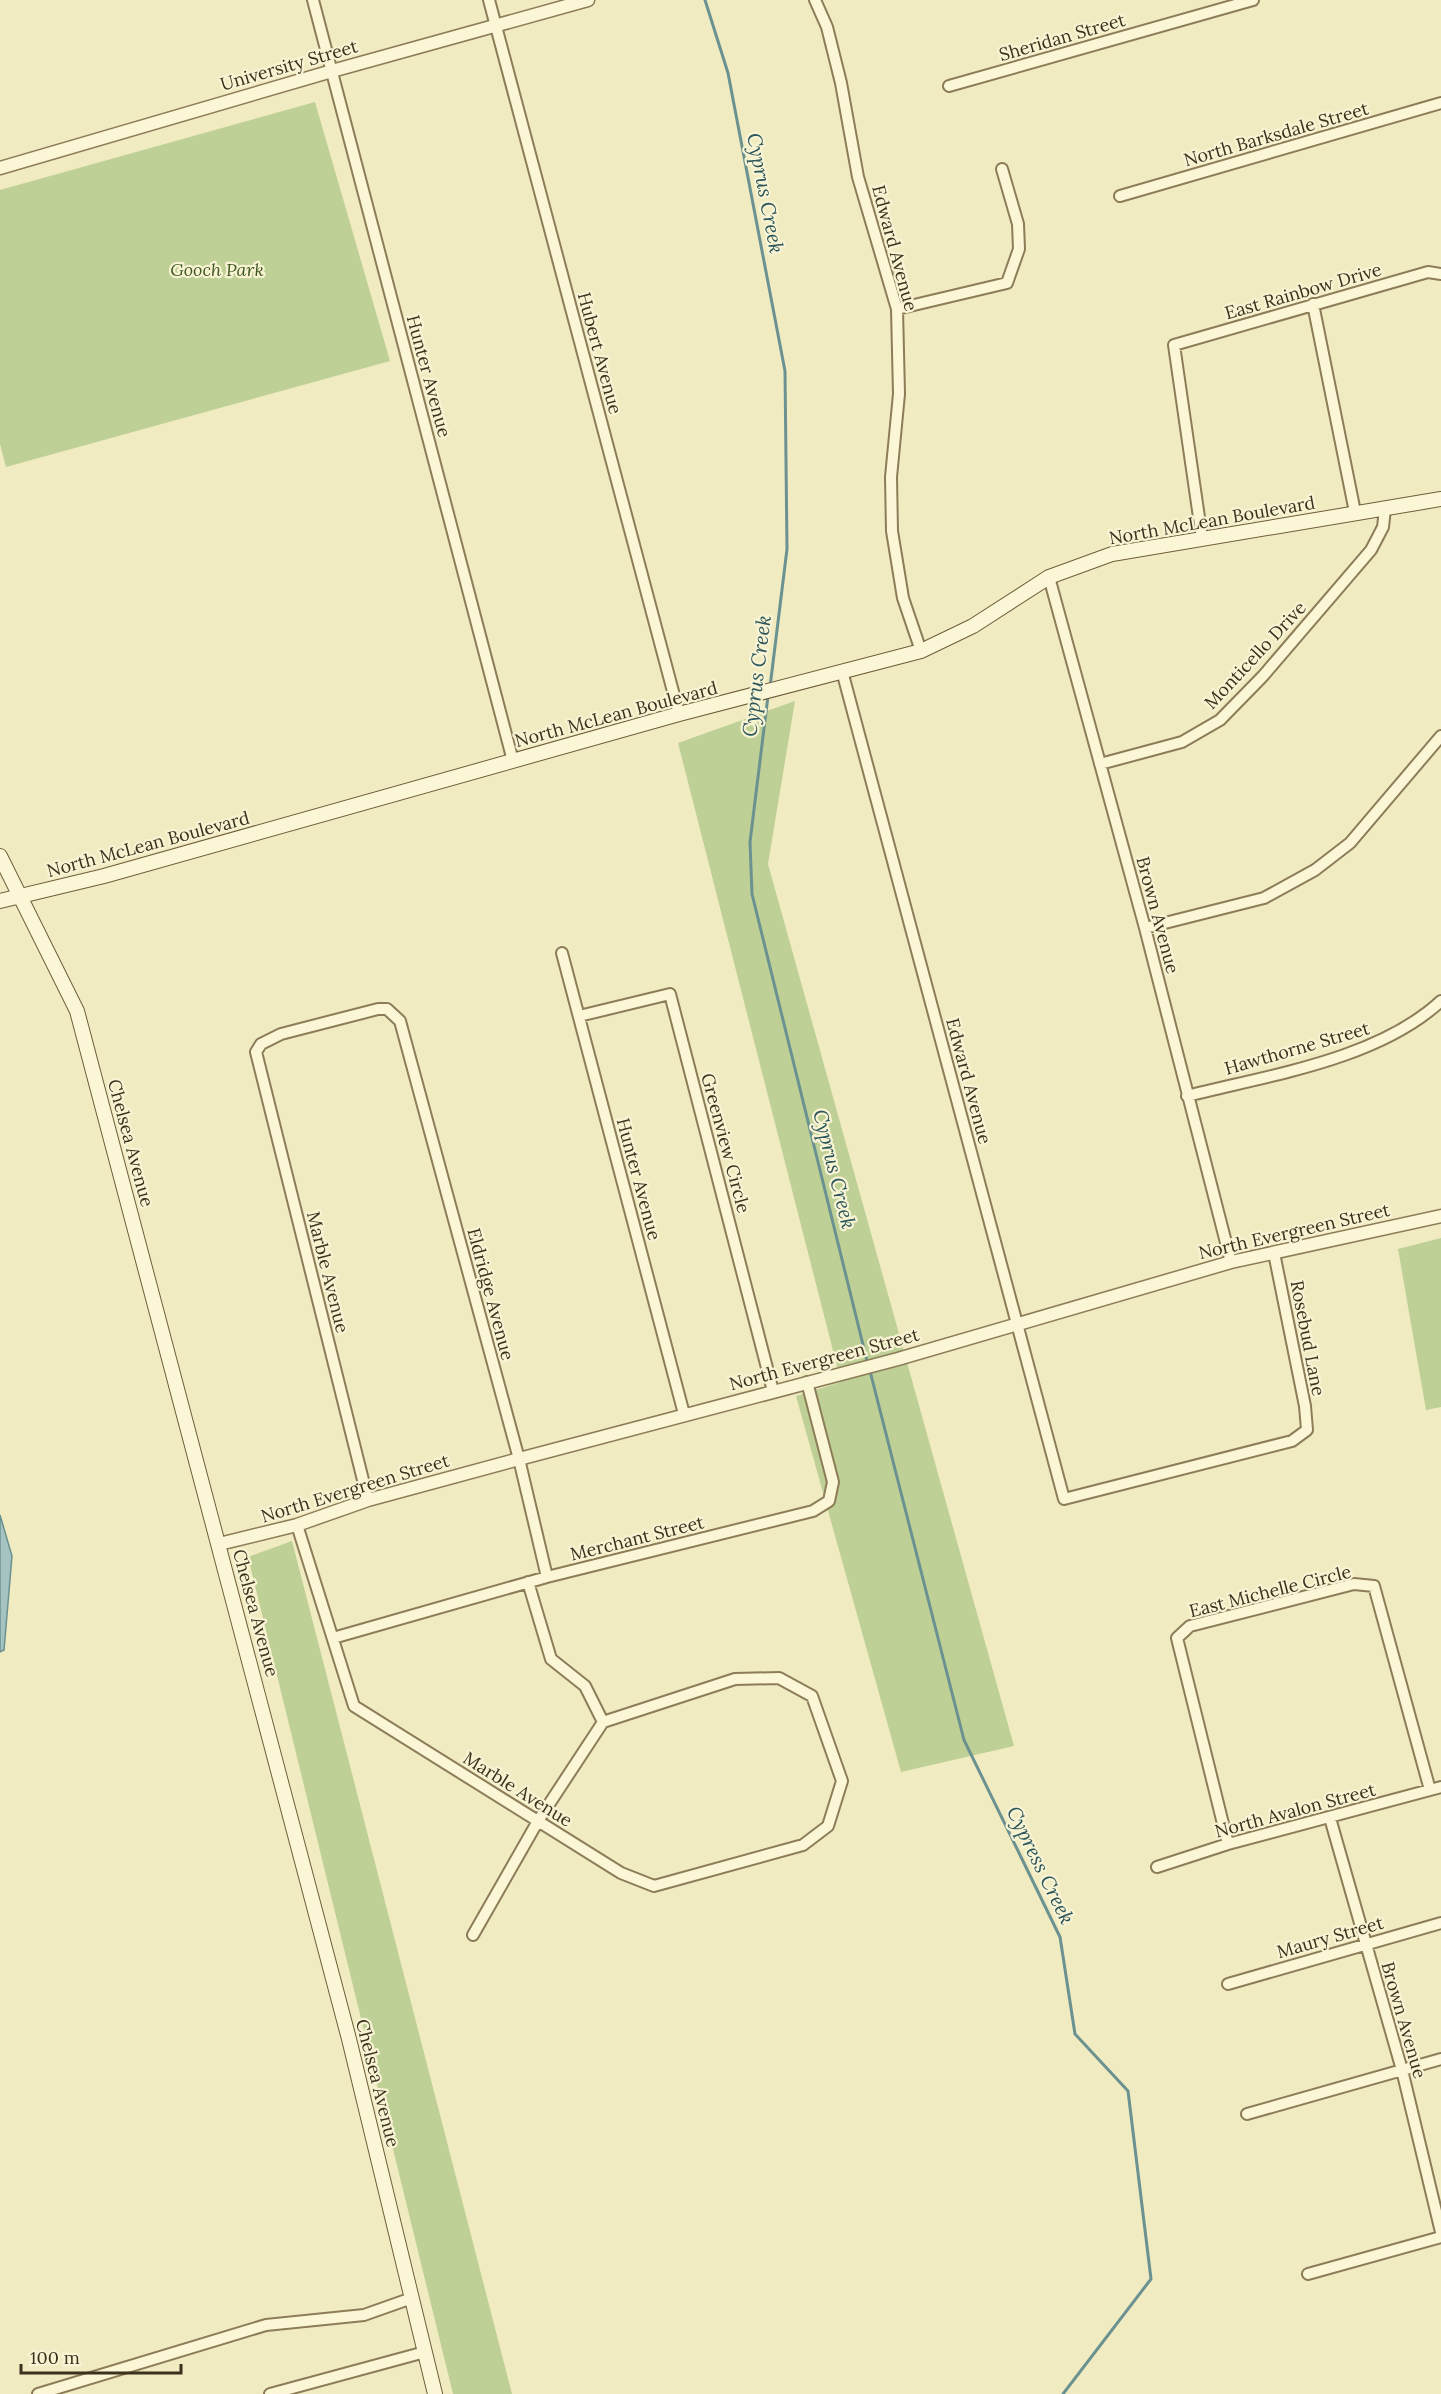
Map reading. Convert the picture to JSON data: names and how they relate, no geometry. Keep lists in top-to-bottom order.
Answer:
{
  "streets": {
    "main road": ["North McLean Boulevard", "Chelsea Avenue"],
    "street": [
      "Sheridan Street",
      "University Street",
      "North Barksdale Street",
      "Edward Avenue",
      "East Rainbow Drive",
      "Hubert Avenue",
      "Hunter Avenue",
      "Monticello Drive",
      "Brown Avenue",
      "Hawthorne Street",
      "Greenview Circle",
      "North Evergreen Street",
      "Marble Avenue",
      "Eldridge Avenue",
      "Rosebud Lane",
      "Merchant Street",
      "East Michelle Circle",
      "North Avalon Street",
      "Maury Street"
    ]
  },
  "crossings": [
    ["University Street", "Hubert Avenue"],
    ["University Street", "Hunter Avenue"],
    ["Edward Avenue", "North McLean Boulevard"],
    ["Edward Avenue", "North Evergreen Street"],
    ["Edward Avenue", "Rosebud Lane"],
    ["East Rainbow Drive", "North McLean Boulevard"],
    ["Hubert Avenue", "North McLean Boulevard"],
    ["Hunter Avenue", "North McLean Boulevard"],
    ["Hunter Avenue", "Greenview Circle"],
    ["Hunter Avenue", "North Evergreen Street"],
    ["North McLean Boulevard", "Monticello Drive"],
    ["North McLean Boulevard", "Brown Avenue"],
    ["North McLean Boulevard", "Chelsea Avenue"],
    ["Monticello Drive", "Brown Avenue"],
    ["Brown Avenue", "Hawthorne Street"],
    ["Brown Avenue", "North Evergreen Street"],
    ["Brown Avenue", "North Avalon Street"],
    ["Brown Avenue", "Maury Street"],
    ["Chelsea Avenue", "North Evergreen Street"],
    ["Greenview Circle", "North Evergreen Street"],
    ["North Evergreen Street", "Marble Avenue"],
    ["North Evergreen Street", "Eldridge Avenue"],
    ["North Evergreen Street", "Rosebud Lane"],
    ["North Evergreen Street", "Merchant Street"],
    ["Marble Avenue", "Eldridge Avenue"],
    ["Marble Avenue", "Merchant Street"],
    ["Eldridge Avenue", "Merchant Street"],
    ["East Michelle Circle", "North Avalon Street"]
  ],
  "water": ["Cyprus Creek", "Cypress Creek"],
  "parks": ["Gooch Park"],
  "scale_bar": "100 m"
}
